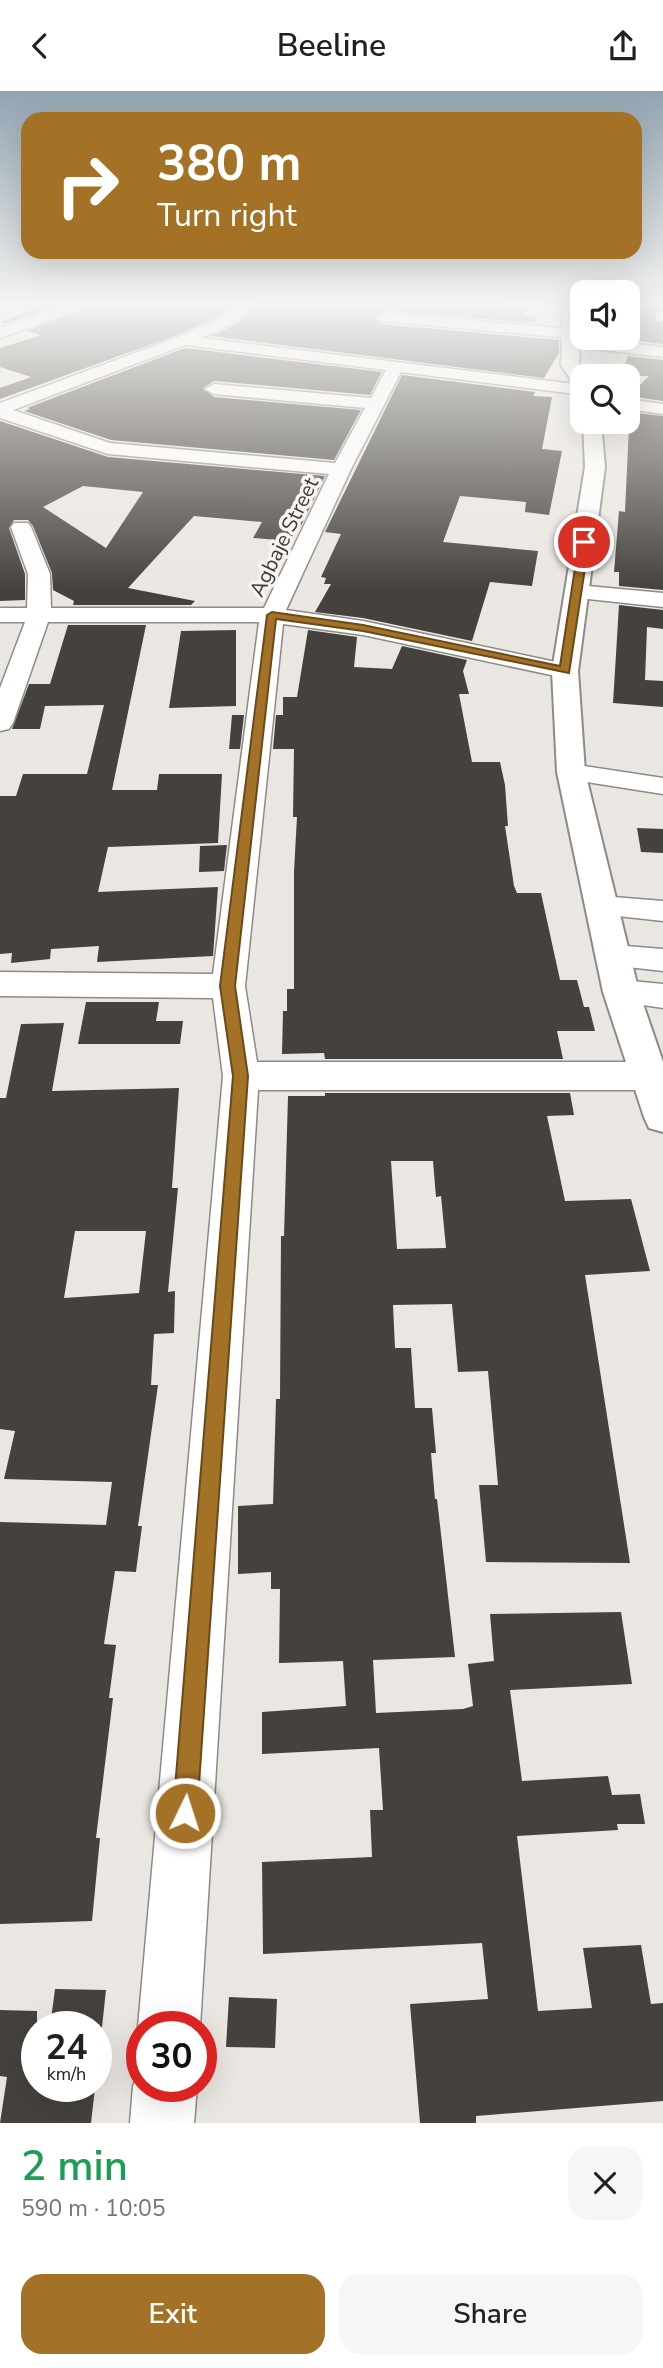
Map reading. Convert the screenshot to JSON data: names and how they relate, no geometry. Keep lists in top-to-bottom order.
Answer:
{
  "streets": {
    "street": ["Agbaje Street"]
  },
  "page": {
    "header": "Beeline",
    "turn": ["380 m", "Turn right"],
    "speed": "24 km/h",
    "limit": "30",
    "heading": ["2 min", "590 m · 10:05"],
    "buttons": ["Exit", "Share"]
  }
}
